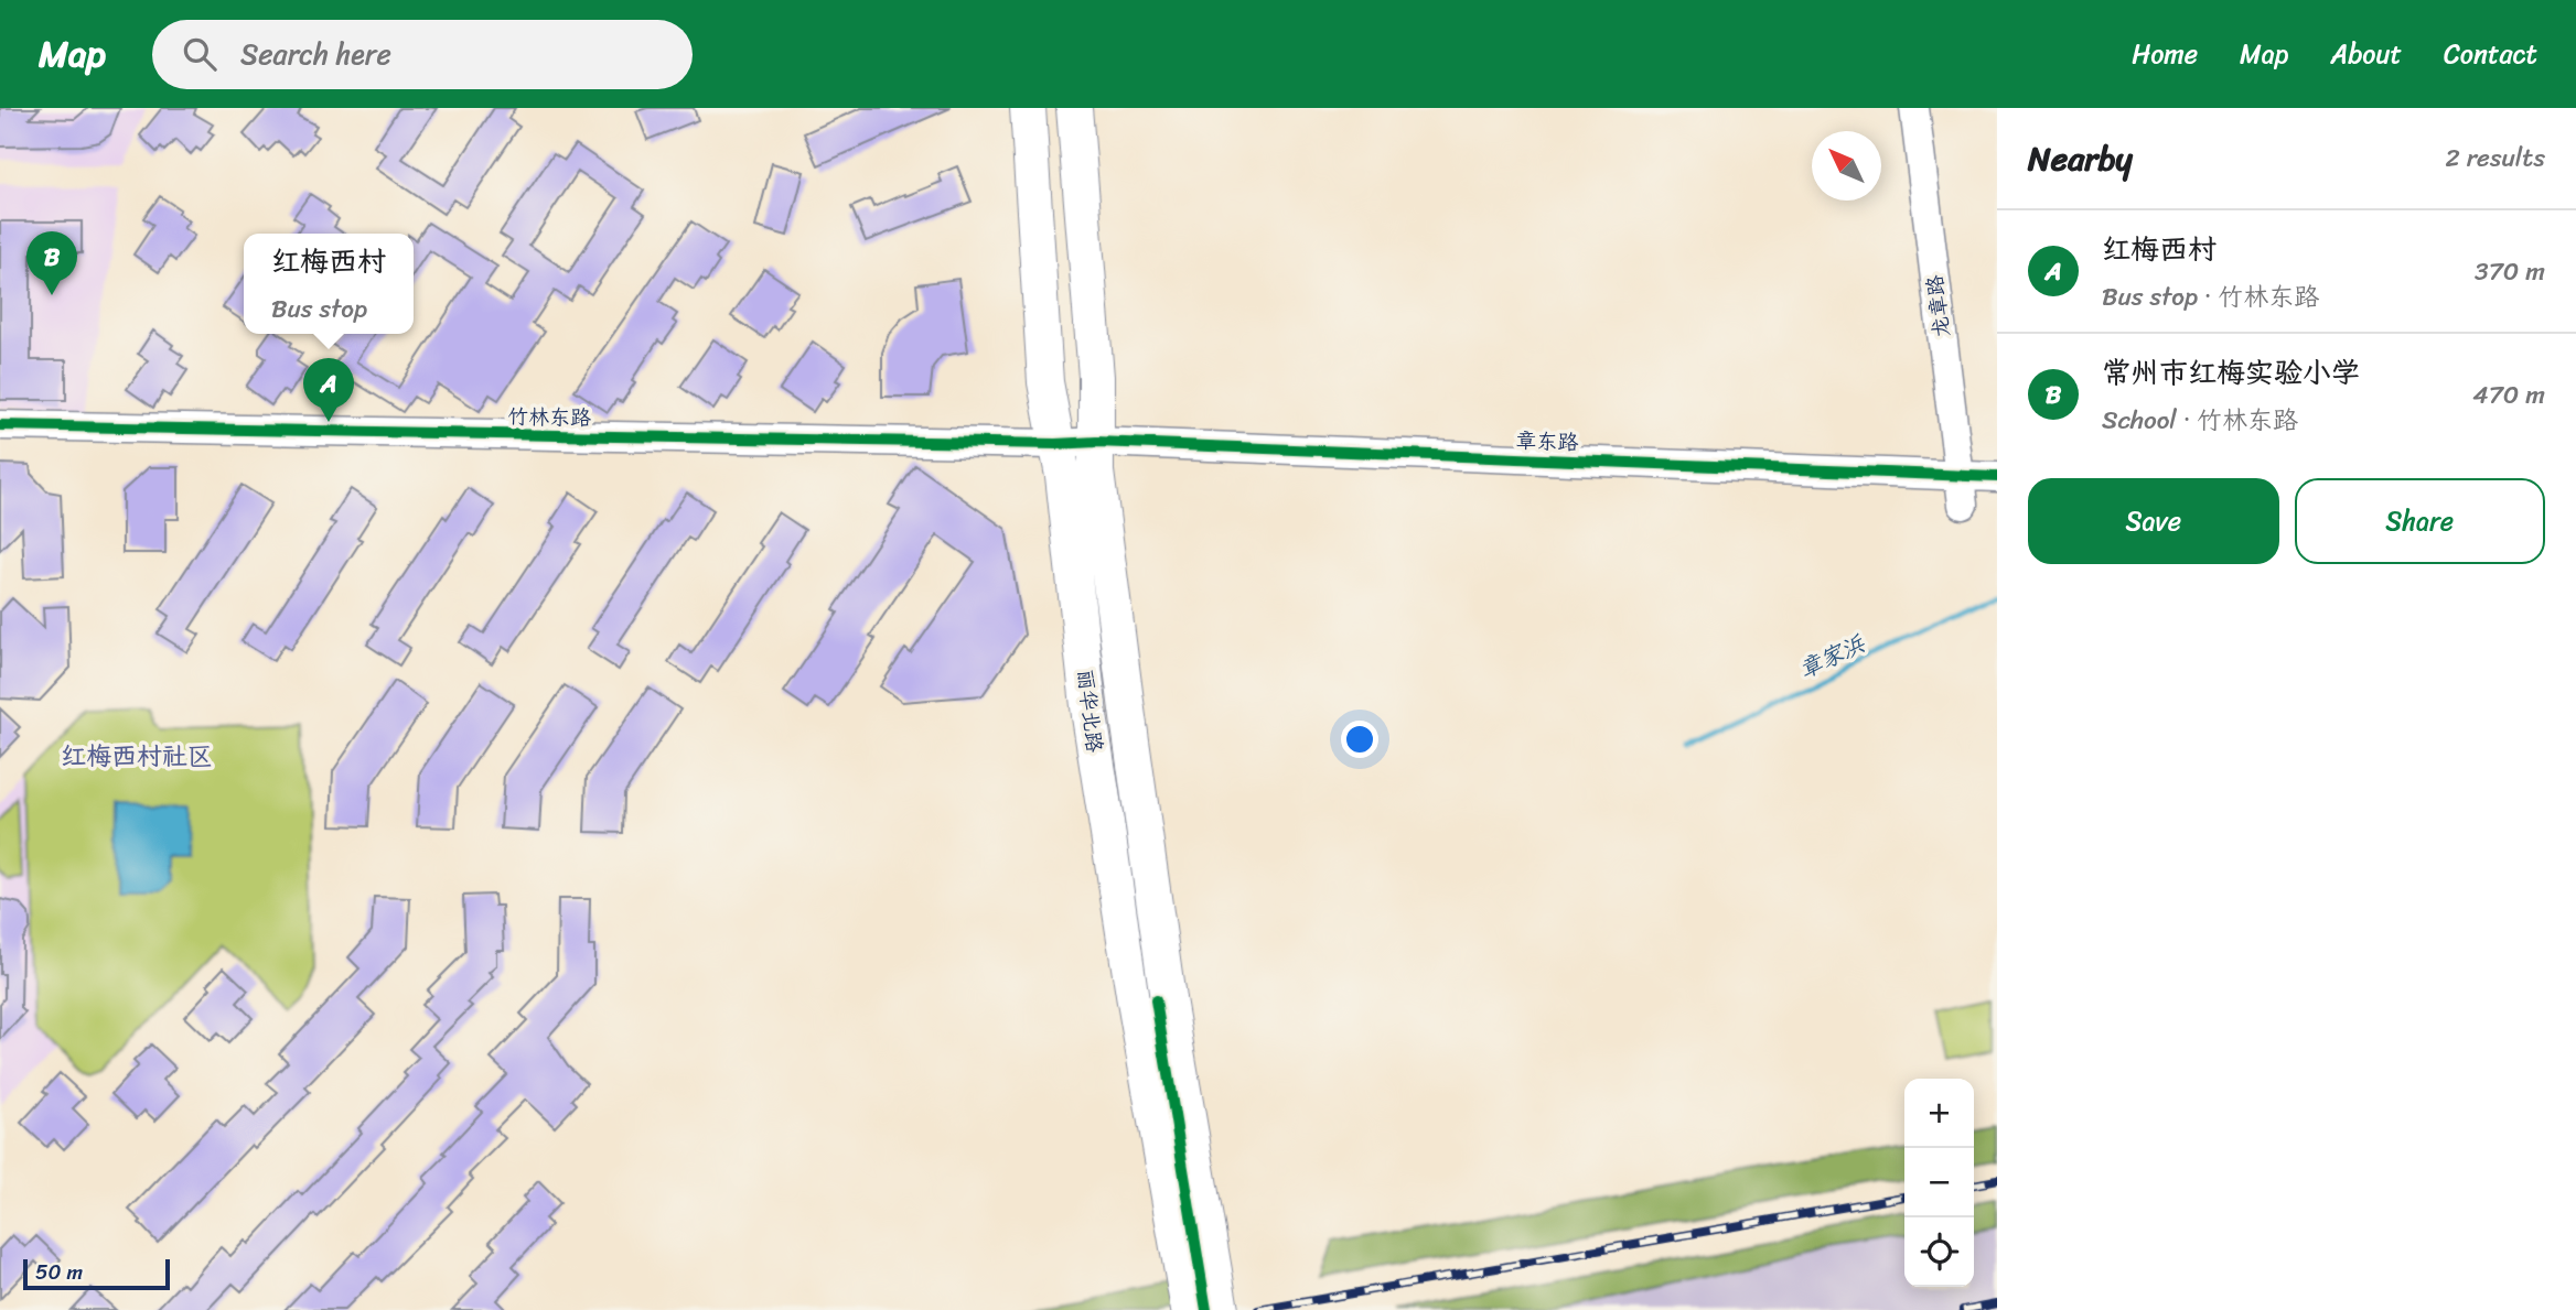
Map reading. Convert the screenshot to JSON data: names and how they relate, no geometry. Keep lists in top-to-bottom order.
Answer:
{
  "streets": {
    "main road": ["丽华北路"],
    "street": ["龙章路", "竹林东路", "章东路"]
  },
  "crossings": [
    ["龙章路", "章东路"],
    ["竹林东路", "章东路"],
    ["竹林东路", "丽华北路"],
    ["章东路", "丽华北路"]
  ],
  "districts": ["红梅西村社区"],
  "water": ["章家浜"],
  "scale_bar": "50 m",
  "north": "top left",
  "page": {
    "header": "Map",
    "search": "Search here",
    "nav": [
      "Home",
      "Map",
      "About",
      "Contact"
    ],
    "heading": ["Nearby", "2 results"],
    "list": [
      {
        "mark": "A",
        "name": "红梅西村",
        "note": "Bus stop · 竹林东路",
        "value": "370 m"
      },
      {
        "mark": "B",
        "name": "常州市红梅实验小学",
        "note": "School · 竹林东路",
        "value": "470 m"
      }
    ],
    "pins": ["B", "A"],
    "popup": ["红梅西村", "Bus stop"],
    "buttons": ["Save", "Share"],
    "map_buttons": ["+", "−"],
    "scale": "50 m"
  }
}
